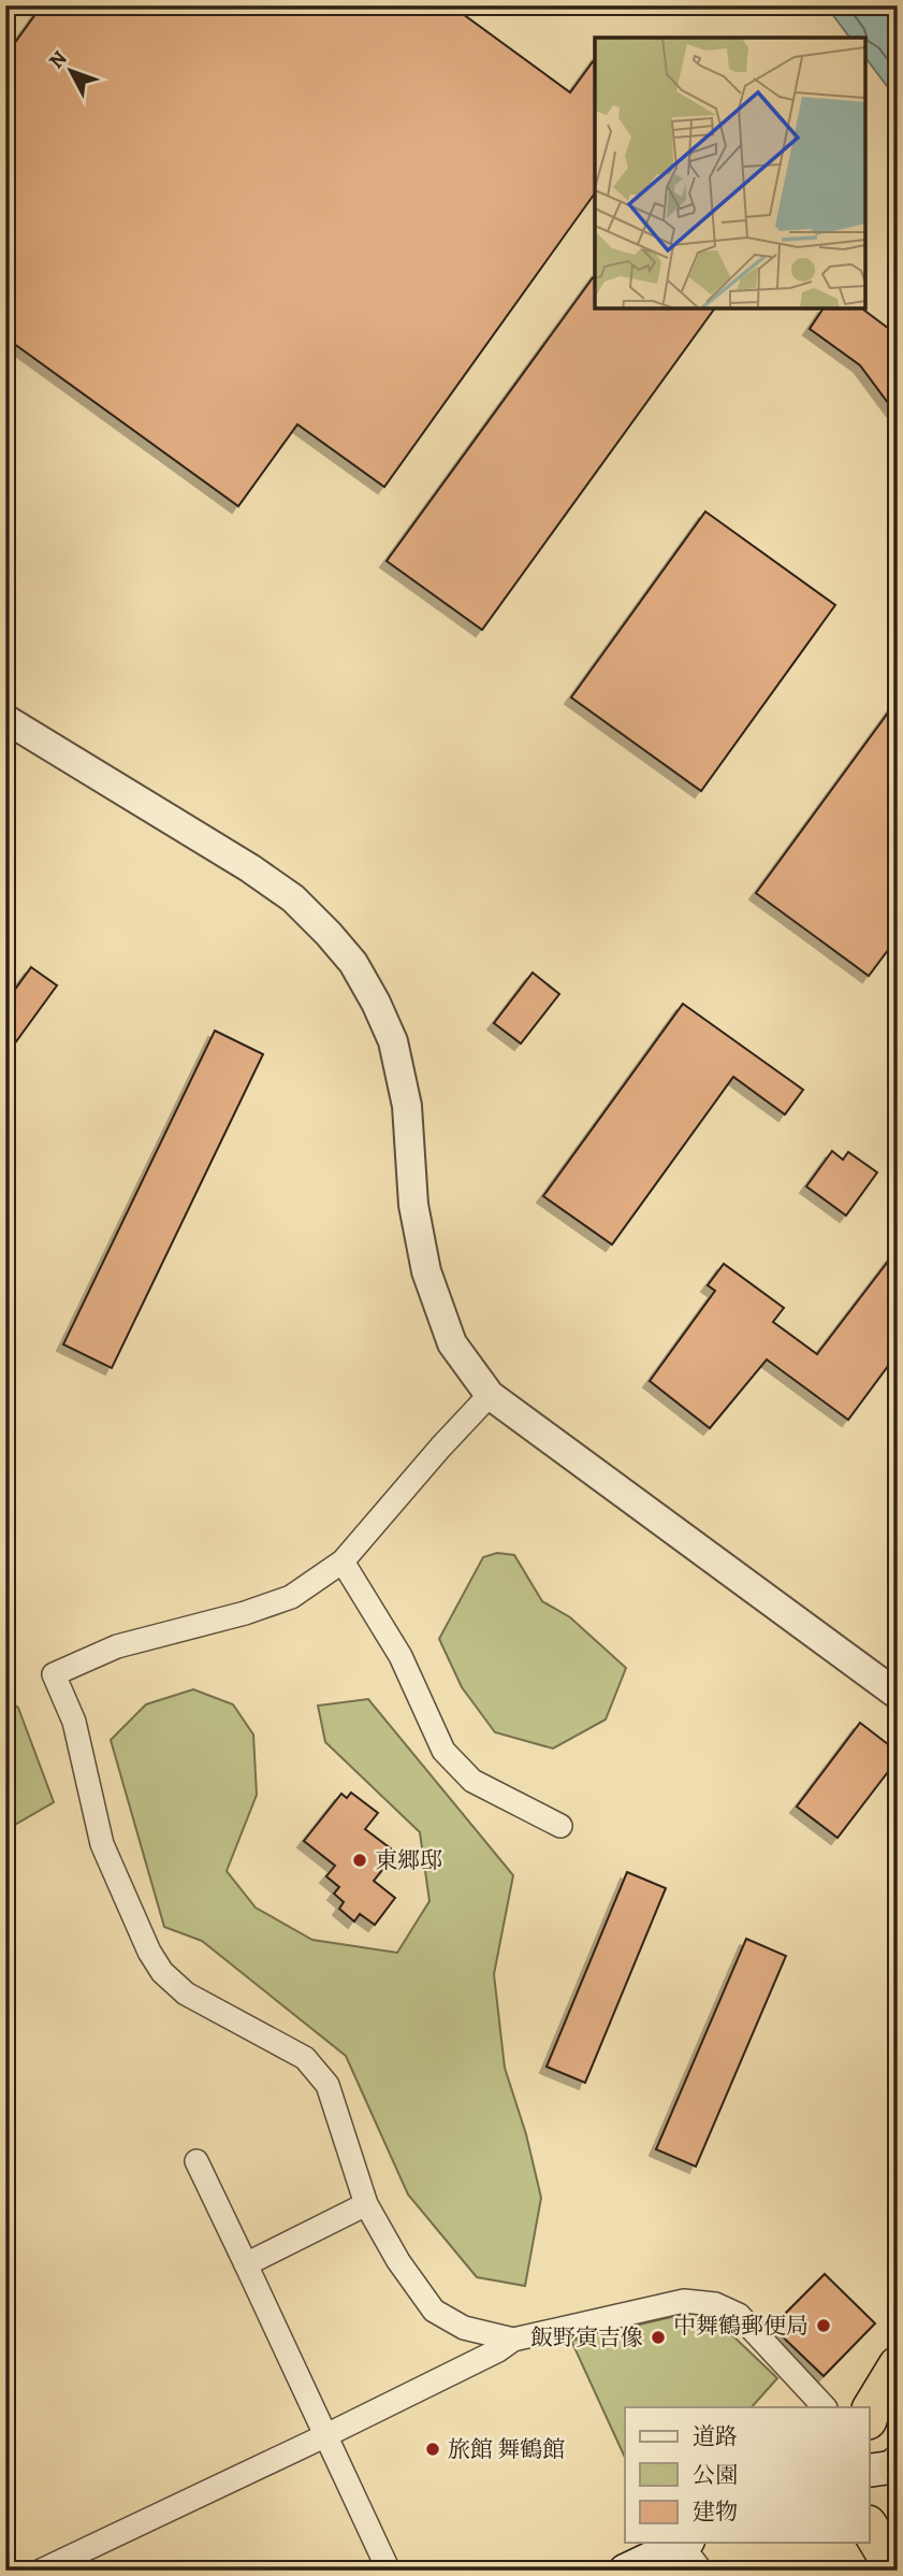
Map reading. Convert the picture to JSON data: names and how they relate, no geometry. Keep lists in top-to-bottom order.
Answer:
{
  "places": [
    "東郷邸",
    "中舞鶴郵便局",
    "飯野寅吉像",
    "旅館 舞鶴館"
  ],
  "legend": ["道路", "公園", "建物"],
  "north": "top left"
}
